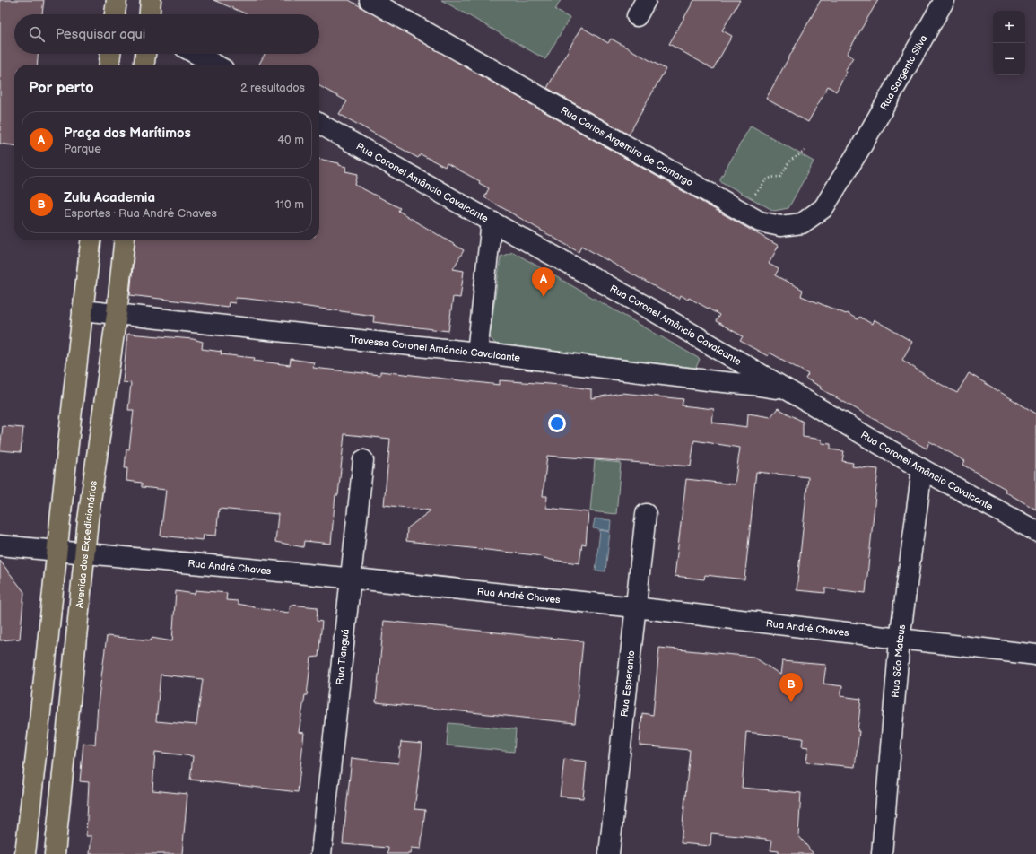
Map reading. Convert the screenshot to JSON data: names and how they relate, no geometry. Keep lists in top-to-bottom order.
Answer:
{
  "streets": {
    "main road": ["Avenida dos Expedicionários"],
    "street": [
      "Rua Sargento Silva",
      "Rua Carlos Argemiro de Camargo",
      "Rua Coronel Amâncio Cavalcante",
      "Travessa Coronel Amâncio Cavalcante",
      "Rua André Chaves",
      "Rua Tianguá",
      "Rua São Mateus",
      "Rua Esperanto"
    ]
  },
  "crossings": [
    ["Rua Sargento Silva", "Rua Carlos Argemiro de Camargo"],
    ["Rua Coronel Amâncio Cavalcante", "Travessa Coronel Amâncio Cavalcante"],
    ["Rua Coronel Amâncio Cavalcante", "Rua São Mateus"],
    ["Travessa Coronel Amâncio Cavalcante", "Avenida dos Expedicionários"],
    ["Avenida dos Expedicionários", "Rua André Chaves"],
    ["Rua André Chaves", "Rua Tianguá"],
    ["Rua André Chaves", "Rua São Mateus"],
    ["Rua André Chaves", "Rua Esperanto"]
  ],
  "page": {
    "map_buttons": ["+", "−"],
    "search": "Pesquisar aqui",
    "heading": ["Por perto", "2 resultados"],
    "list": [
      {
        "mark": "A",
        "name": "Praça dos Marítimos",
        "note": "Parque",
        "value": "40 m"
      },
      {
        "mark": "B",
        "name": "Zulu Academia",
        "note": "Esportes · Rua André Chaves",
        "value": "110 m"
      }
    ],
    "pins": ["A", "B"]
  }
}
